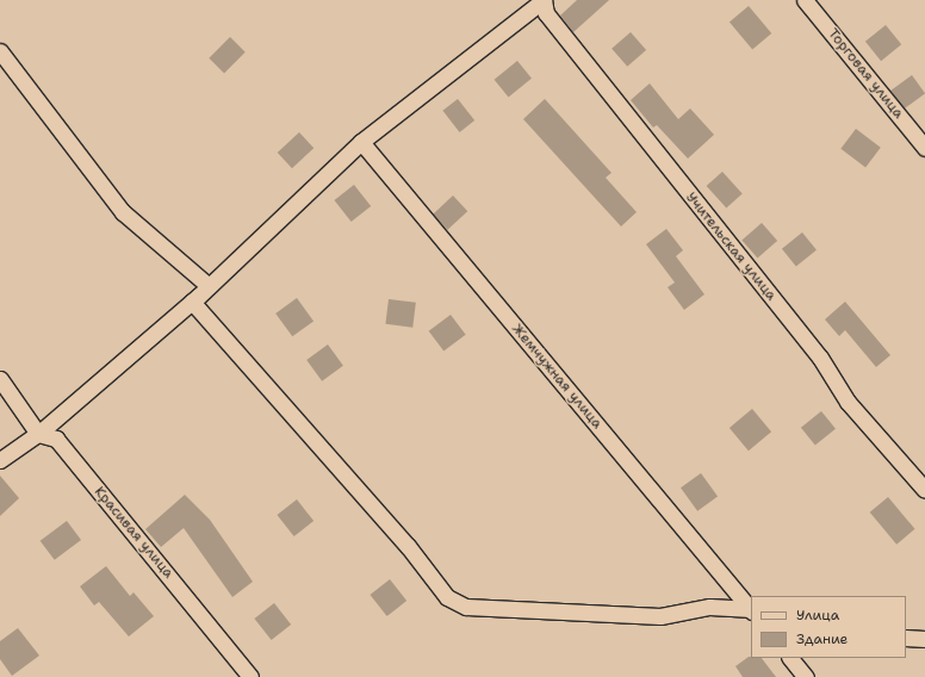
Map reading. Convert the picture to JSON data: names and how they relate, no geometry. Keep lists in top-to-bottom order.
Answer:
{
  "streets": {
    "street": [
      "Торговая улица",
      "Учительская улица",
      "Жемчужная улица",
      "Красивая улица"
    ]
  },
  "legend": ["Улица", "Здание"]
}
